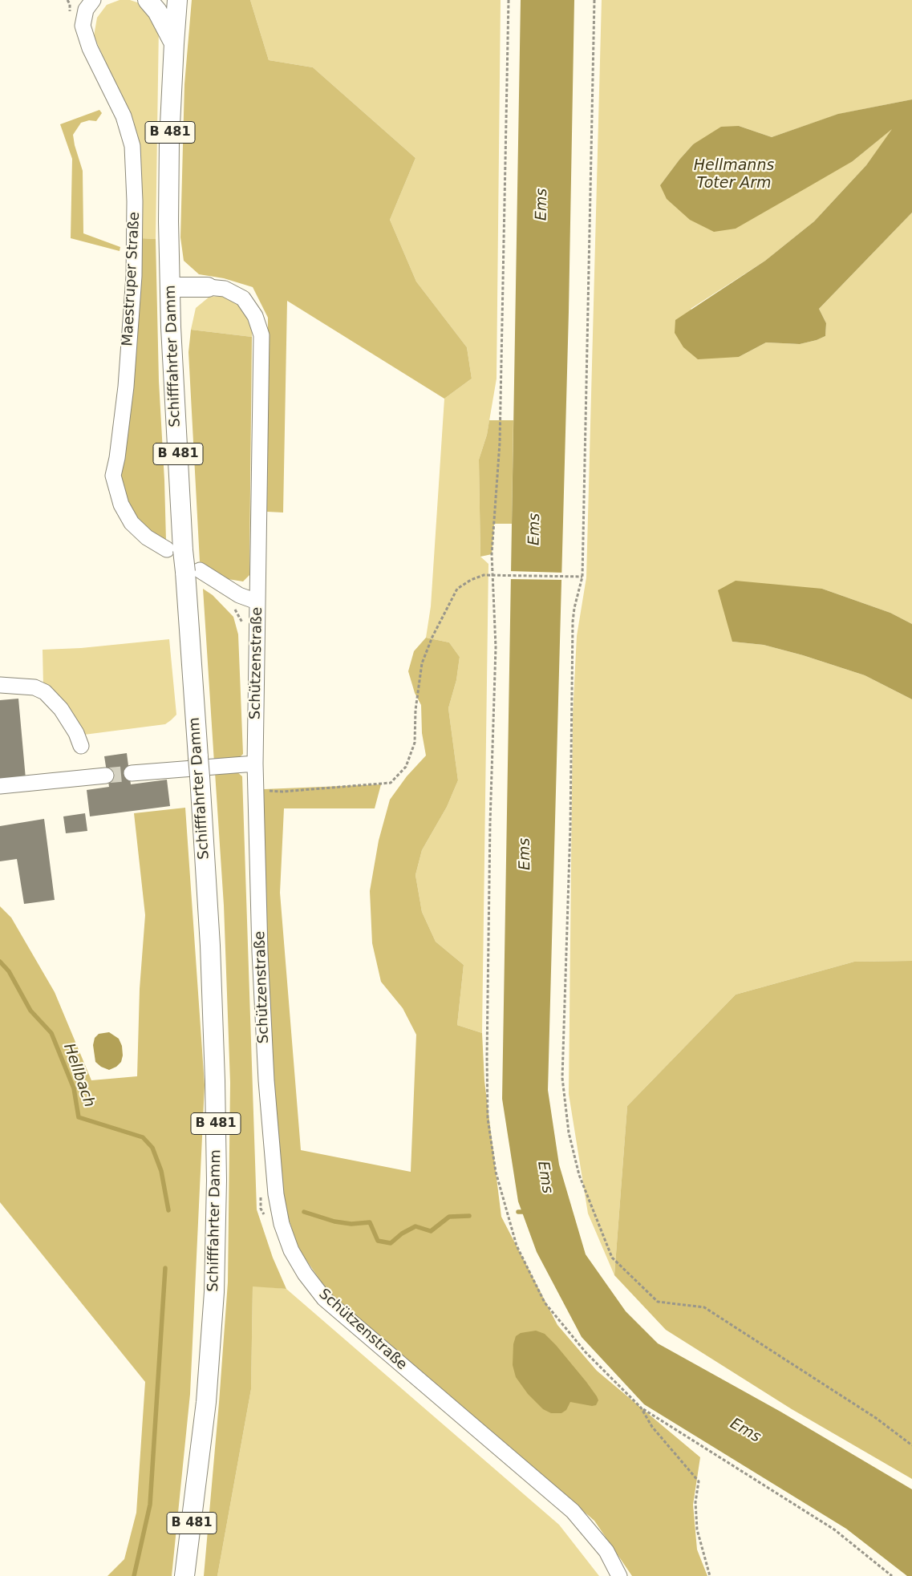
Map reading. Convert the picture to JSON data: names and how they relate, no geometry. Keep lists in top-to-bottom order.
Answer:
{
  "streets": {
    "main road": ["B 481", "Schifffahrter Damm"],
    "street": ["Maestruper Straße", "Schützenstraße"]
  },
  "crossings": [
    ["Maestruper Straße", "Schifffahrter Damm"]
  ],
  "water": ["Hellmanns Toter Arm", "Ems", "Hellbach"]
}
